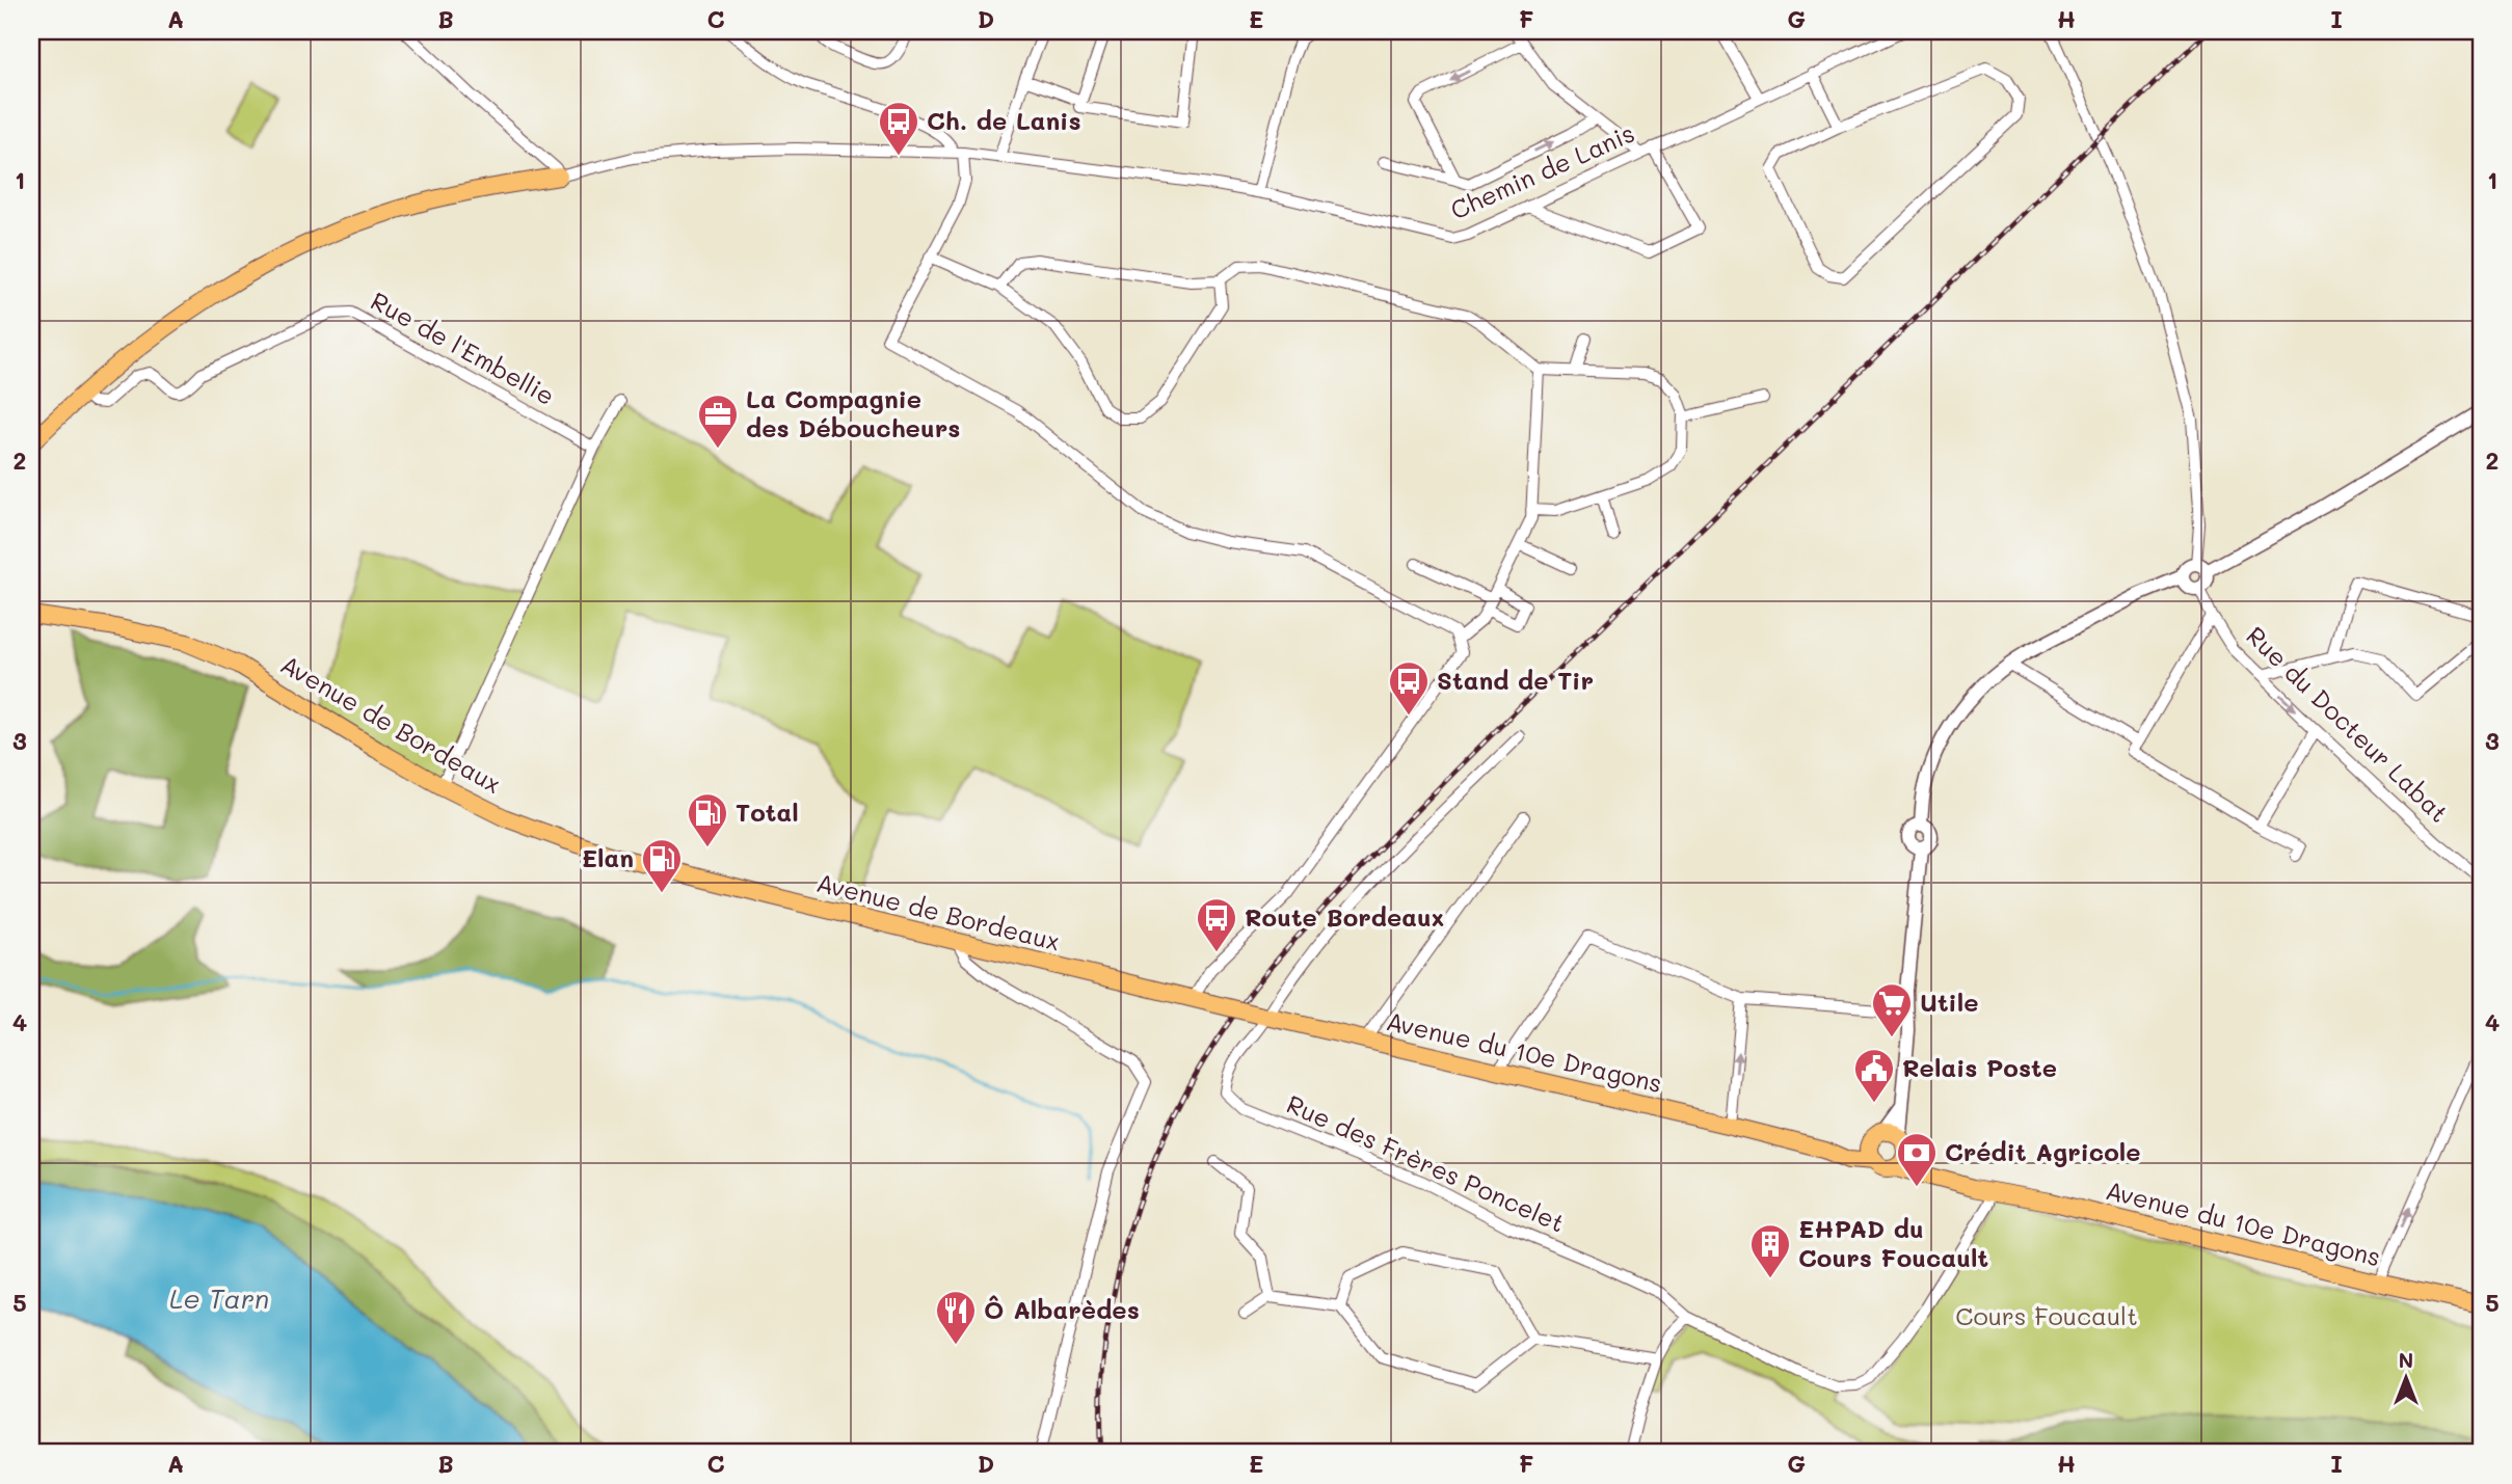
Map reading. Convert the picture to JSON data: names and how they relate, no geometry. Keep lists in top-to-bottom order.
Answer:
{
  "streets": {
    "main road": ["Avenue de Bordeaux", "Avenue du 10e Dragons"],
    "street": [
      "Chemin de Lanis",
      "Rue de l'Embellie",
      "Rue du Docteur Labat",
      "Rue des Frères Poncelet"
    ]
  },
  "crossings": [
    ["Avenue de Bordeaux", "Avenue du 10e Dragons"],
    ["Avenue du 10e Dragons", "Rue des Frères Poncelet"]
  ],
  "water": ["Le Tarn"],
  "parks": ["Cours Foucault"],
  "places": {
    "bus stop": ["Ch. de Lanis", "Stand de Tir", "Route Bordeaux"],
    "office": ["La Compagnie des Déboucheurs"],
    "fuel station": ["Total", "Elan"],
    "supermarket": ["Utile"],
    "public building": ["Relais Poste"],
    "bank": ["Crédit Agricole"],
    "building": ["EHPAD du Cours Foucault"],
    "restaurant": ["Ô Albarèdes"]
  },
  "north": "top",
  "grid": {
    "columns": [
      "A",
      "B",
      "C",
      "D",
      "E",
      "F",
      "G",
      "H",
      "I"
    ],
    "rows": [
      "1",
      "2",
      "3",
      "4",
      "5"
    ]
  }
}
